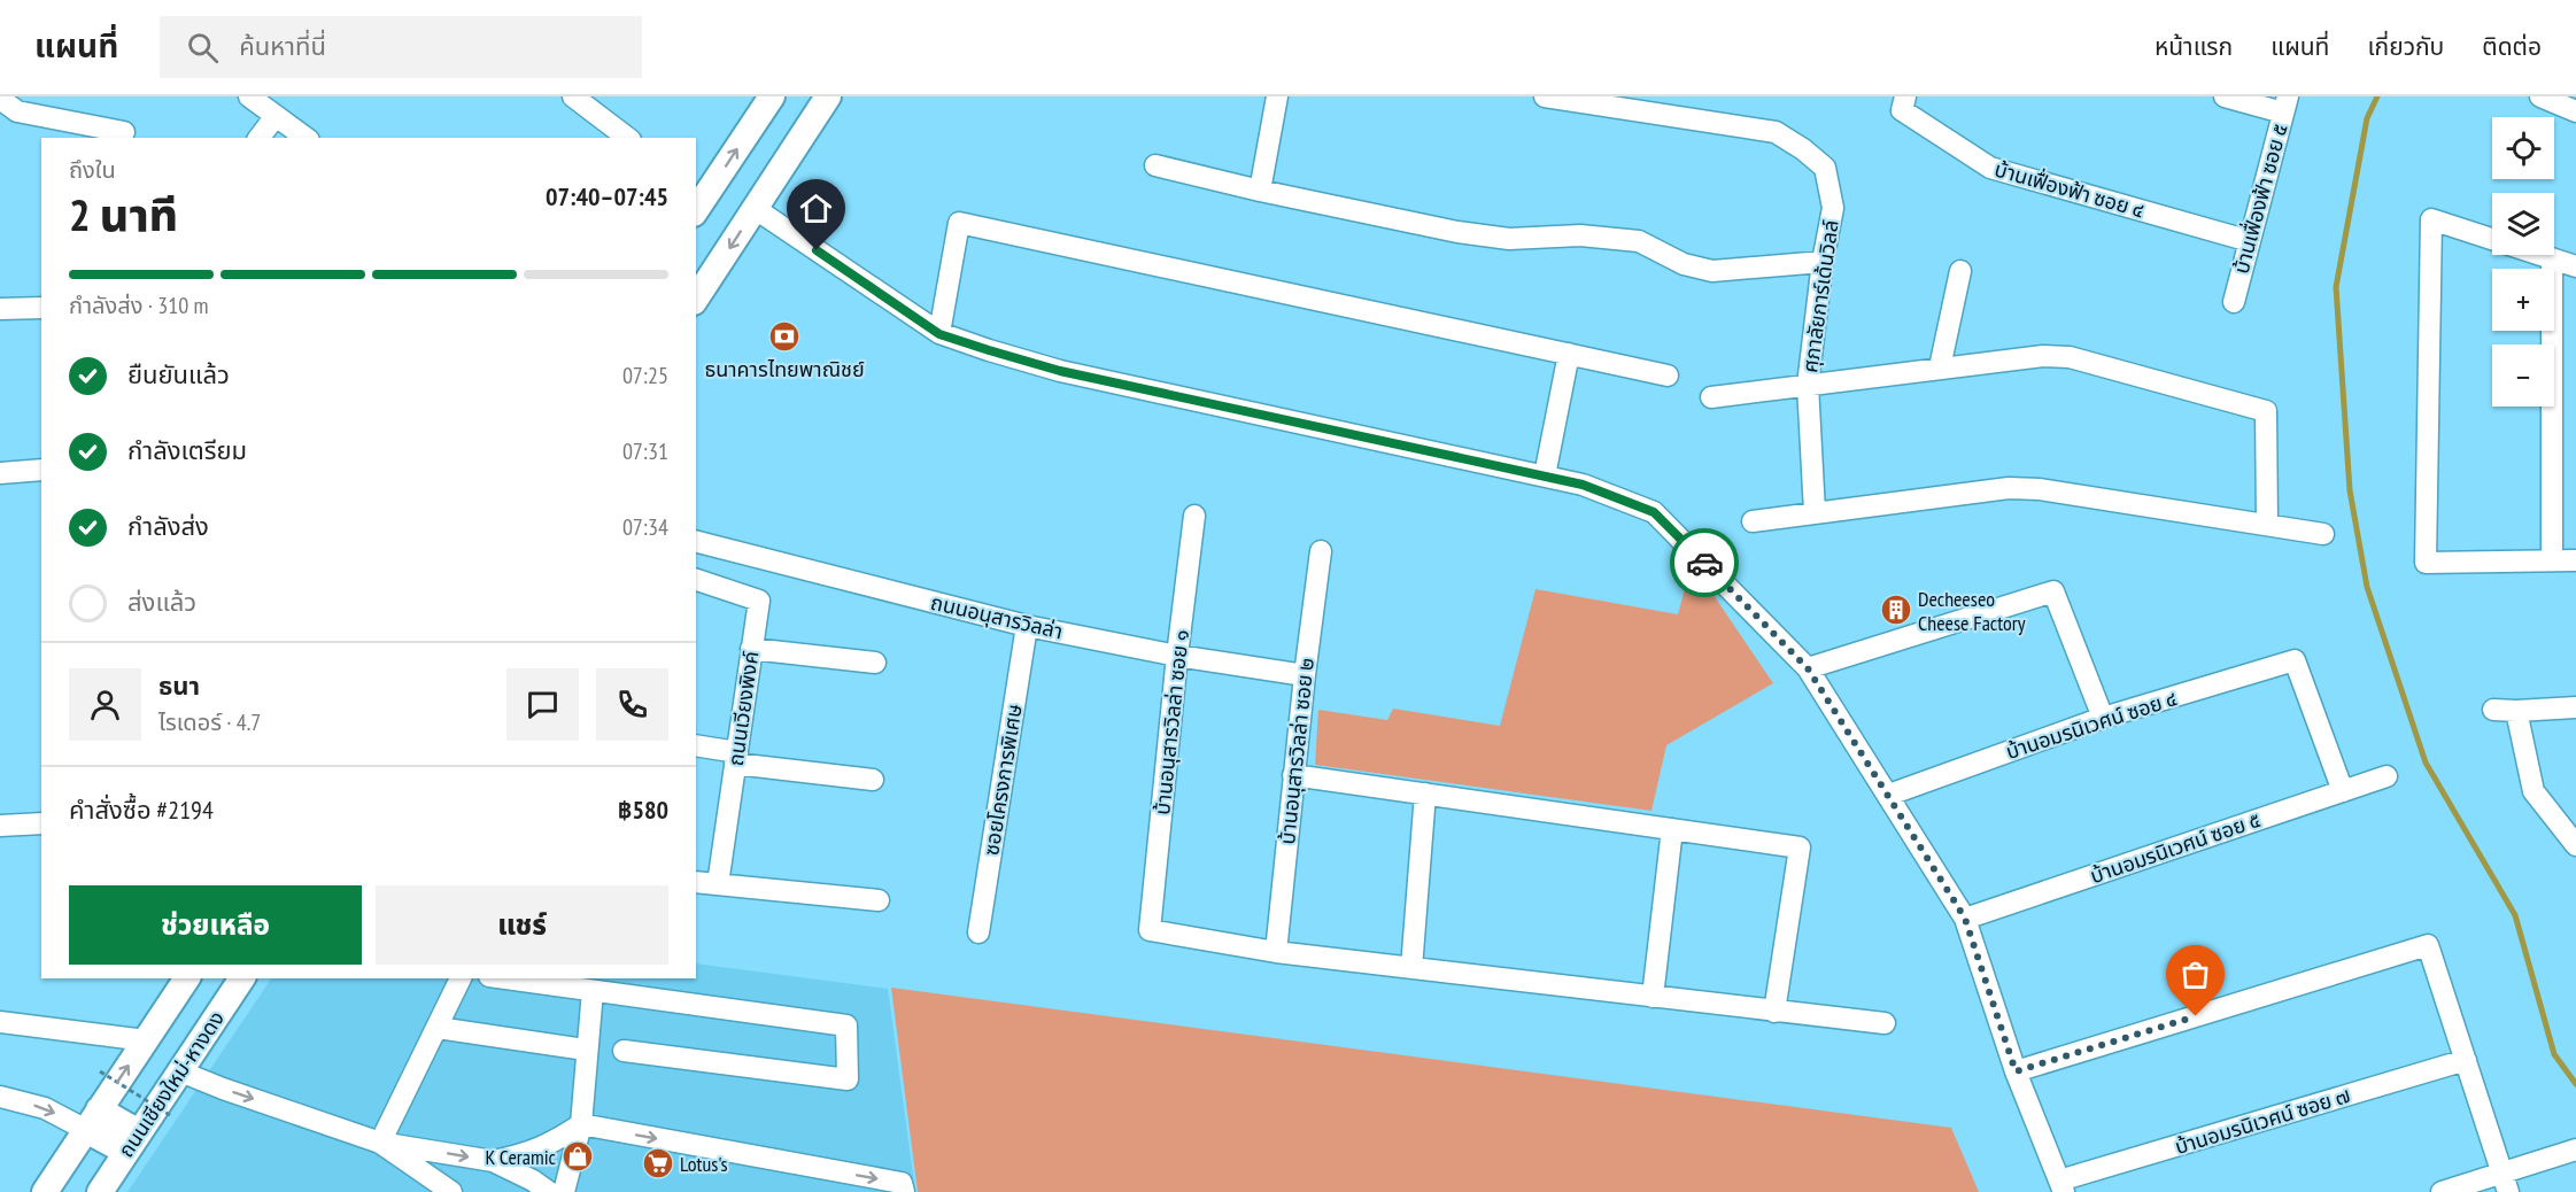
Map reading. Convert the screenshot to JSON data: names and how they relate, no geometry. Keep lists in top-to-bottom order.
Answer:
{
  "streets": {
    "main road": ["ถนนเชียงใหม่-หางดง"],
    "street": [
      "บ้านเฟื่องฟ้า ซอย ๔",
      "บ้านเฟื่องฟ้า ซอย ๕",
      "ศุภาลัยการ์เด้นวิลล์",
      "ถนนอนุสารวิลล่า",
      "ถนนเวียงพิงค์",
      "บ้านอนุสารวิลล่า ซอย ๑",
      "บ้านอมรนิเวศน์ ซอย ๔",
      "บ้านอนุสารวิลล่า ซอย ๒",
      "ซอยโครงการพิเศษ",
      "บ้านอมรนิเวศน์ ซอย ๕",
      "บ้านอมรนิเวศน์ ซอย ๗"
    ]
  },
  "crossings": [
    ["บ้านเฟื่องฟ้า ซอย ๔", "บ้านเฟื่องฟ้า ซอย ๕"],
    ["ถนนอนุสารวิลล่า", "บ้านอนุสารวิลล่า ซอย ๑"],
    ["ถนนอนุสารวิลล่า", "บ้านอนุสารวิลล่า ซอย ๒"],
    ["ถนนอนุสารวิลล่า", "ซอยโครงการพิเศษ"],
    ["บ้านอนุสารวิลล่า ซอย ๑", "บ้านอนุสารวิลล่า ซอย ๒"],
    ["บ้านอมรนิเวศน์ ซอย ๔", "บ้านอมรนิเวศน์ ซอย ๕"]
  ],
  "places": {
    "bank": ["ธนาคารไทยพาณิชย์"],
    "building": ["Decheeseo Cheese Factory"],
    "shop": ["K Ceramic"],
    "supermarket": ["Lotus's"]
  },
  "page": {
    "header": "แผนที่",
    "search": "ค้นหาที่นี่",
    "nav": [
      "หน้าแรก",
      "แผนที่",
      "เกี่ยวกับ",
      "ติดต่อ"
    ],
    "map_buttons": ["+", "−"],
    "heading": ["2 นาที", "ถึงใน", "07:40–07:45"],
    "panel": [
      "ธนา",
      "ไรเดอร์ · 4.7",
      "คำสั่งซื้อ #2194",
      "฿580"
    ],
    "bar": "กำลังส่ง · 310 m",
    "list": [
      ["ยืนยันแล้ว", "07:25"],
      ["กำลังเตรียม", "07:31"],
      ["กำลังส่ง", "07:34"],
      "ส่งแล้ว"
    ],
    "buttons": ["ช่วยเหลือ", "แชร์"]
  }
}
